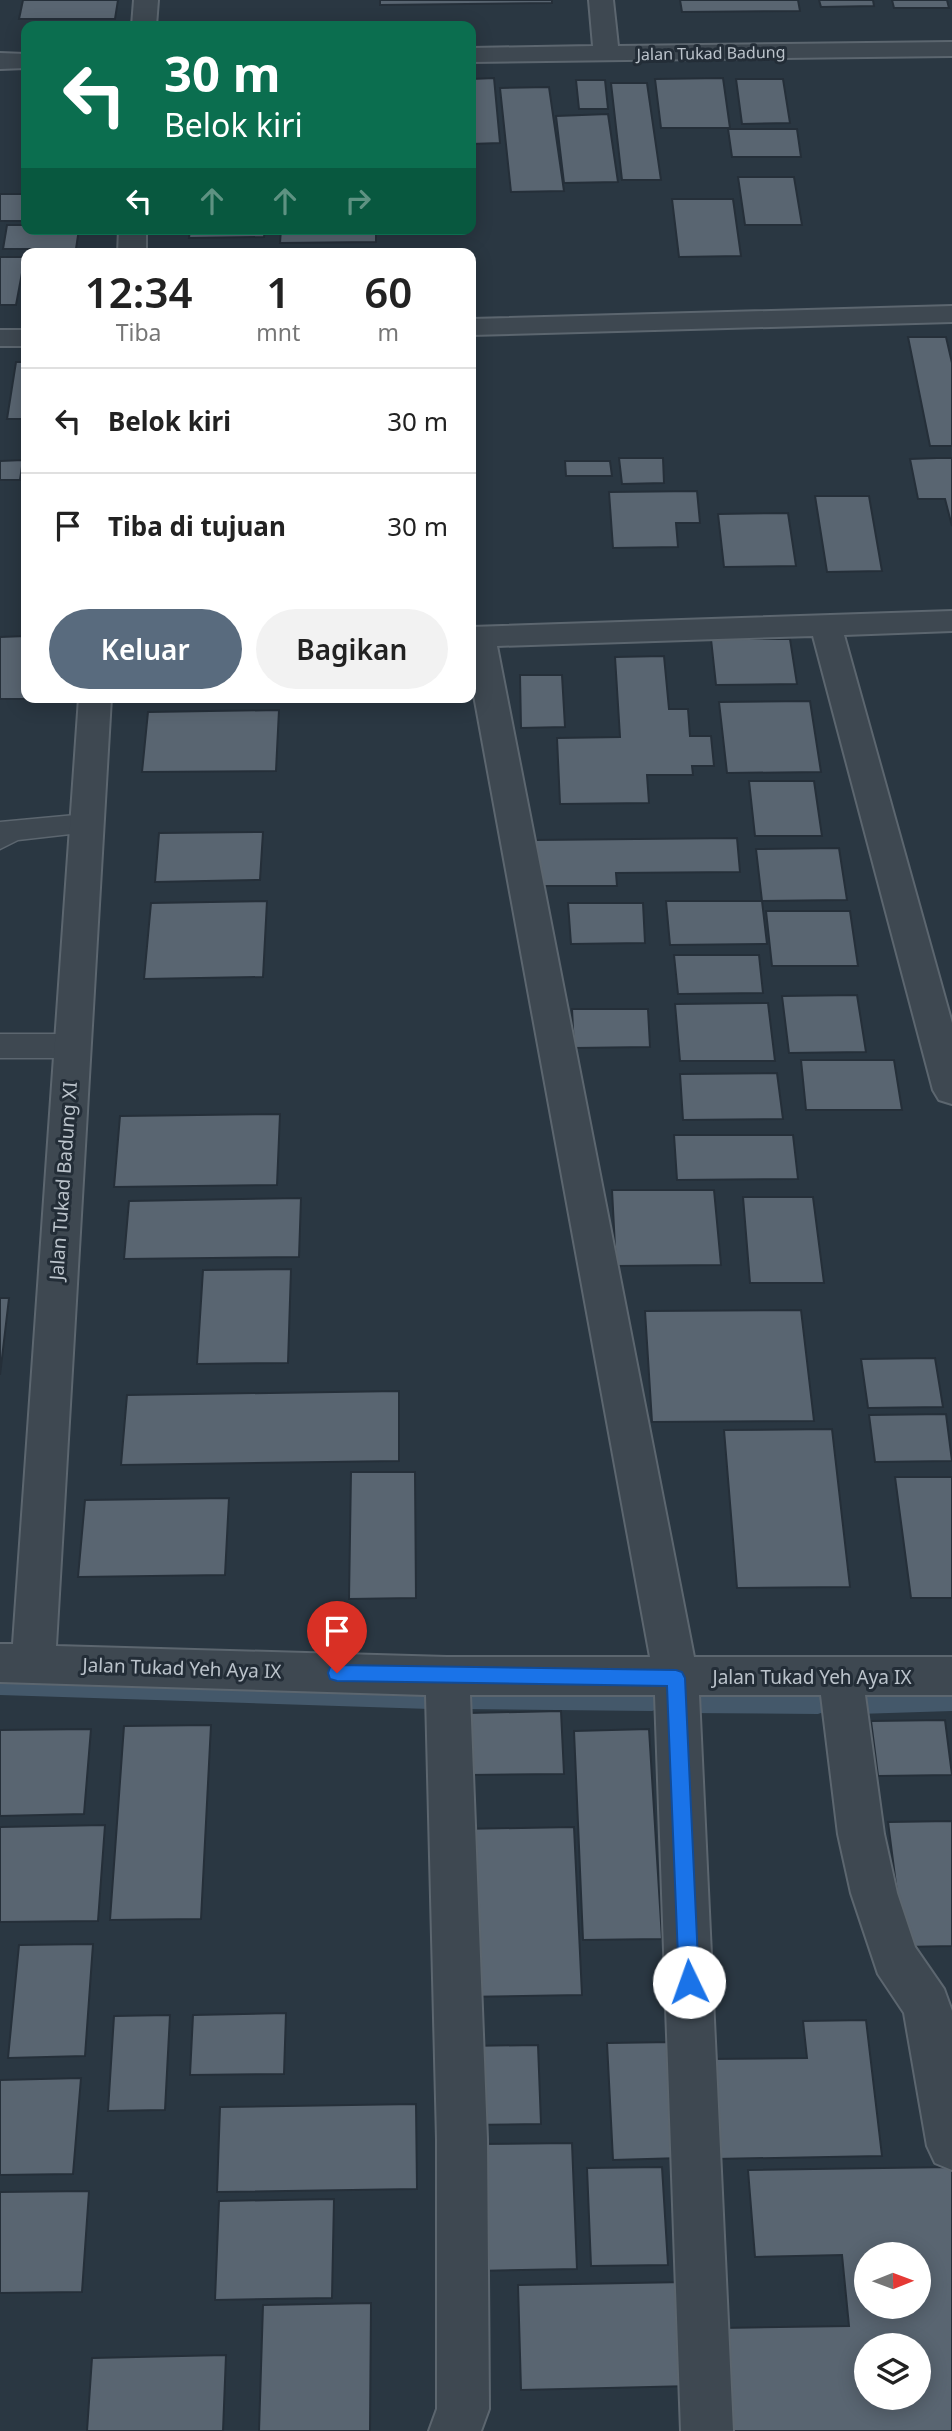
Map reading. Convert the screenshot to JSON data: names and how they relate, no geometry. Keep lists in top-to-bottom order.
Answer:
{
  "streets": {
    "street": ["Jalan Tukad Badung", "Jalan Tukad Badung XI", "Jalan Tukad Yeh Aya IX"]
  },
  "crossings": [
    ["Jalan Tukad Badung XI", "Jalan Tukad Yeh Aya IX"]
  ],
  "north": "right",
  "page": {
    "turn": ["30 m", "Belok kiri"],
    "eta": [
      "12:34",
      "Tiba",
      "1",
      "mnt",
      "60",
      "m"
    ],
    "list": [
      {
        "name": "Belok kiri",
        "value": "30 m"
      },
      {
        "name": "Tiba di tujuan",
        "value": "30 m"
      }
    ],
    "buttons": ["Keluar", "Bagikan"]
  }
}
